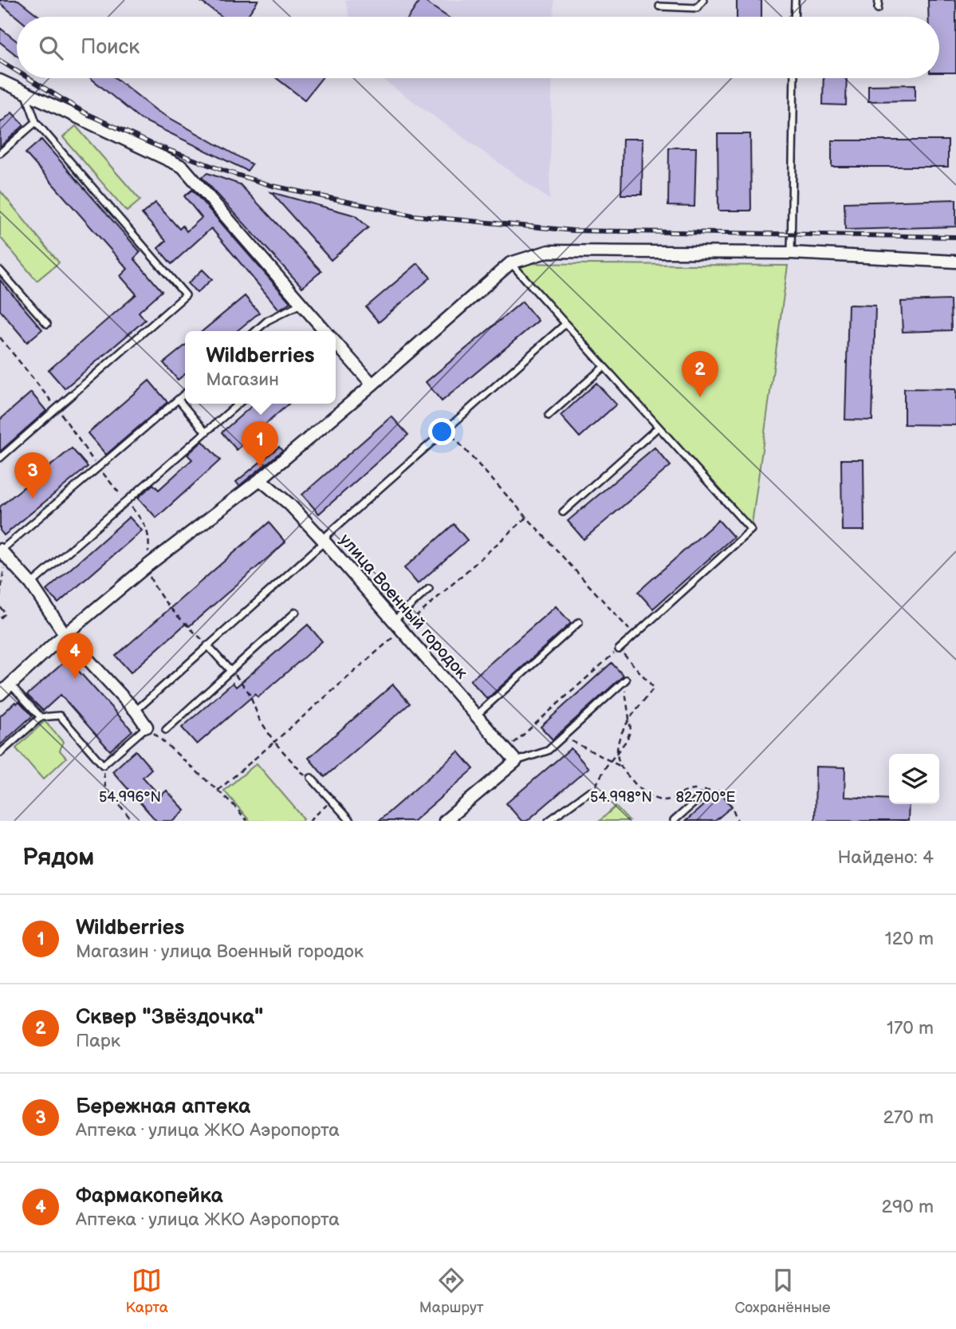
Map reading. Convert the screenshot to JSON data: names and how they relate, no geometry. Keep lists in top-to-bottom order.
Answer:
{
  "streets": {
    "street": ["улица Военный городок"]
  },
  "page": {
    "search": "Поиск",
    "popup": ["Wildberries", "Магазин"],
    "pins": [
      "2",
      "1",
      "3",
      "4"
    ],
    "heading": ["Рядом", "Найдено: 4"],
    "list": [
      {
        "mark": "1",
        "name": "Wildberries",
        "note": "Магазин · улица Военный городок",
        "value": "120 m"
      },
      {
        "mark": "2",
        "name": "Сквер \"Звёздочка\"",
        "note": "Парк",
        "value": "170 m"
      },
      {
        "mark": "3",
        "name": "Бережная аптека",
        "note": "Аптека · улица ЖКО Аэропорта",
        "value": "270 m"
      },
      {
        "mark": "4",
        "name": "Фармакопейка",
        "note": "Аптека · улица ЖКО Аэропорта",
        "value": "290 m"
      }
    ],
    "nav": ["Карта", "Маршрут", "Сохранённые"]
  },
  "coordinates": ["82.700°E", "54.996°N", "54.998°N"]
}
